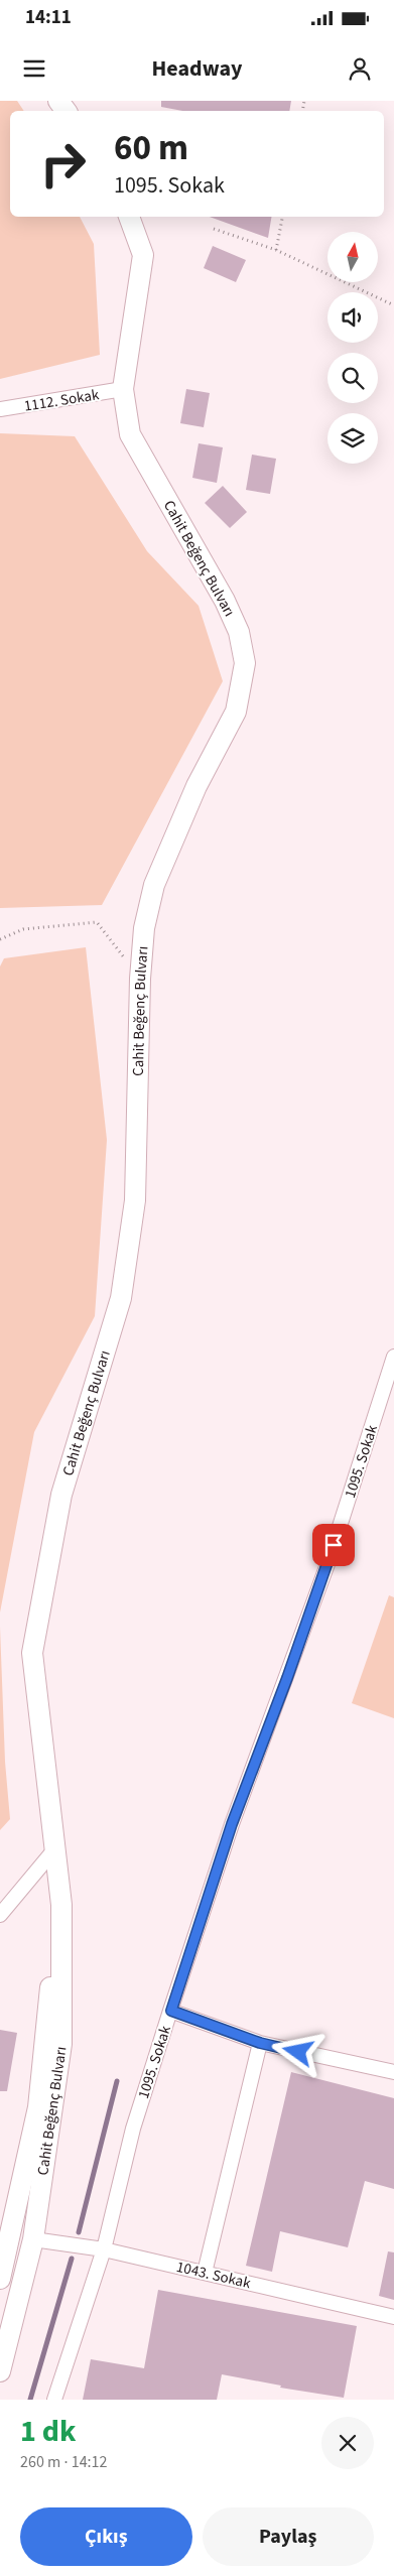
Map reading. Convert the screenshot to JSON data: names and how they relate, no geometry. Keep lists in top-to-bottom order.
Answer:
{
  "streets": {
    "main road": ["Cahit Beğenç Bulvarı"],
    "street": ["1112. Sokak", "1095. Sokak", "1043. Sokak"]
  },
  "crossings": [
    ["1112. Sokak", "Cahit Beğenç Bulvarı"],
    ["Cahit Beğenç Bulvarı", "1043. Sokak"],
    ["1095. Sokak", "1043. Sokak"]
  ],
  "north": "top",
  "page": {
    "status": "14:11",
    "header": "Headway",
    "turn": ["60 m", "1095. Sokak"],
    "heading": ["1 dk", "260 m · 14:12"],
    "buttons": ["Çıkış", "Paylaş"]
  }
}
